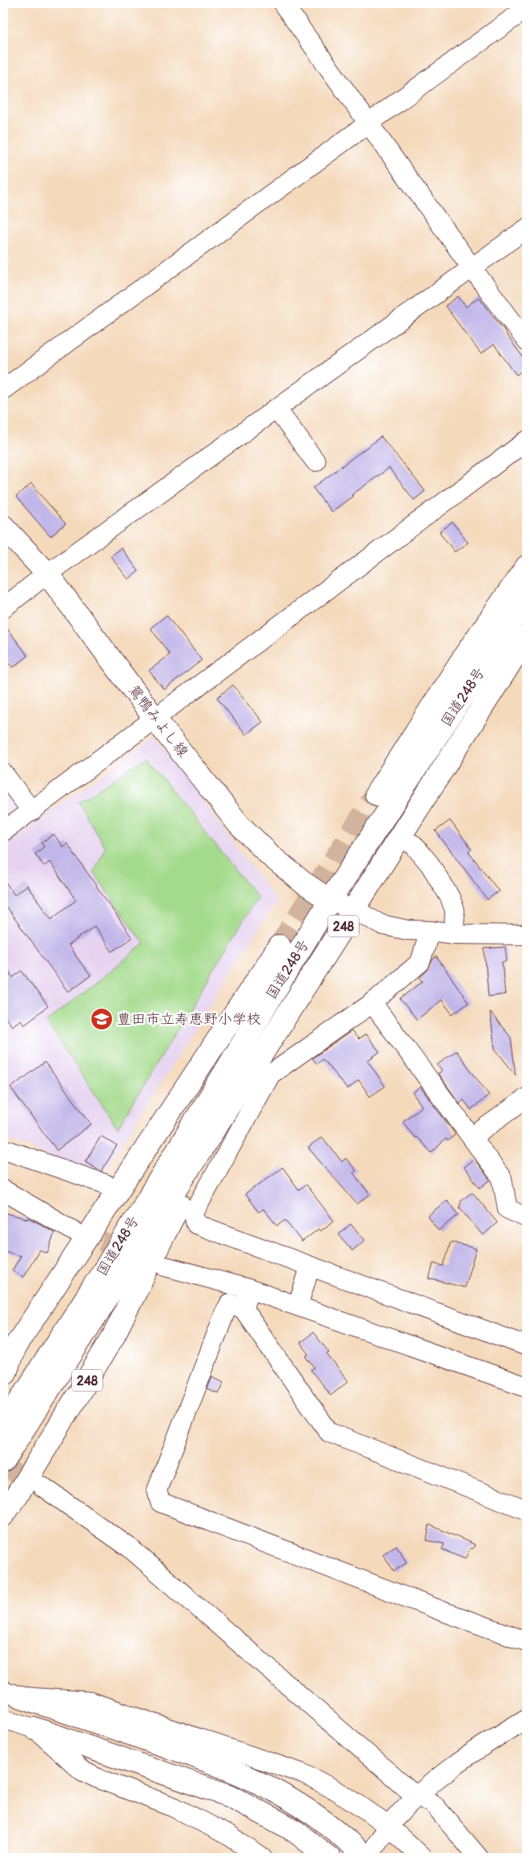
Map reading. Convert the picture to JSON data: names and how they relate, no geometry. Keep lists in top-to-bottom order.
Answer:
{
  "streets": {
    "main road": ["国道248号", "鴛鴨みよし線", "248"]
  },
  "crossings": [
    ["国道248号", "鴛鴨みよし線"],
    ["国道248号", "248"]
  ],
  "places": {
    "school or university": ["豊田市立寿恵野小学校"]
  }
}
